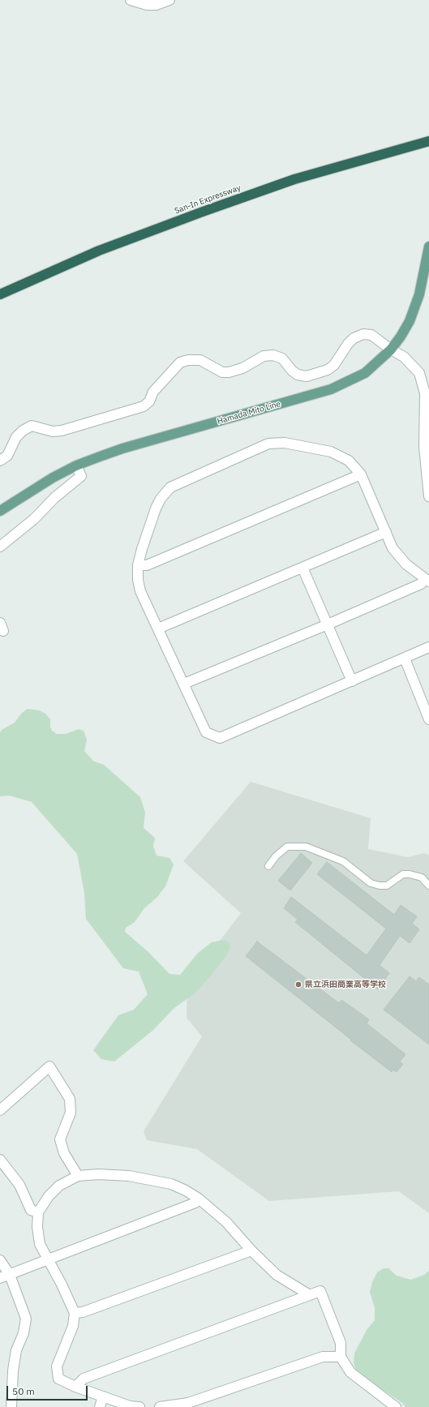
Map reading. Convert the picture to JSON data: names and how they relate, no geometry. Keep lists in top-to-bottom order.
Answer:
{
  "streets": {
    "highway": ["San-In Expressway"],
    "main road": ["Hamada Mito Line"]
  },
  "places": ["県立浜田商業高等学校"],
  "scale_bar": "50 m"
}
